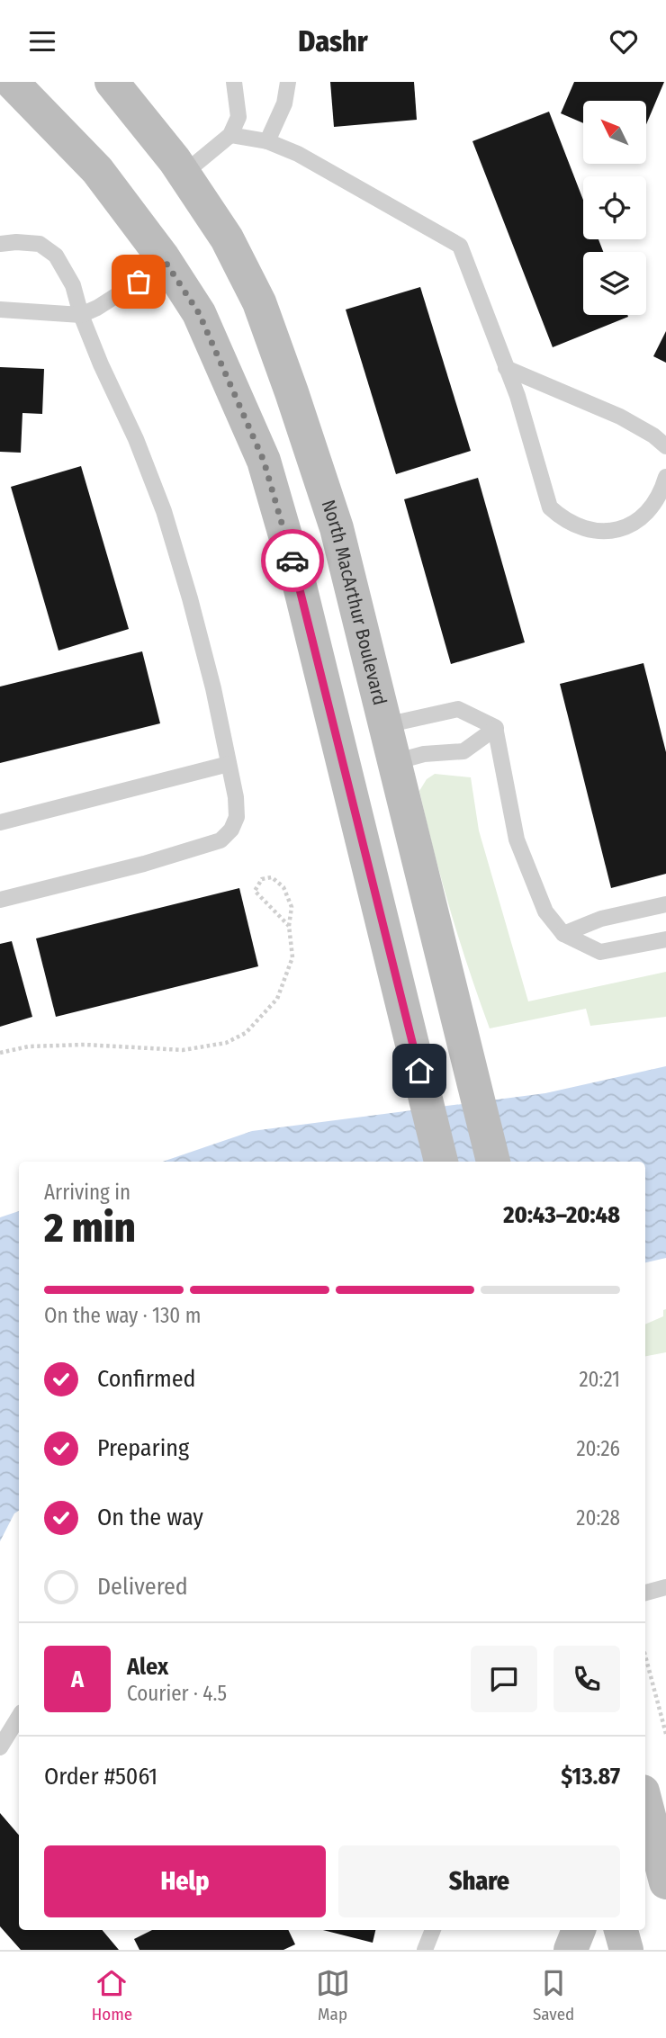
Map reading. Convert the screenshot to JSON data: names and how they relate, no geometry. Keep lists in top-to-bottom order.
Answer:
{
  "streets": {
    "main road": ["North MacArthur Boulevard"]
  },
  "north": "top left",
  "page": {
    "header": "Dashr",
    "heading": ["2 min", "Arriving in", "20:43–20:48"],
    "panel": [
      "Alex",
      "Courier · 4.5",
      "Order #5061",
      "$13.87"
    ],
    "bar": "On the way · 130 m",
    "list": [
      ["Confirmed", "20:21"],
      ["Preparing", "20:26"],
      ["On the way", "20:28"],
      "Delivered"
    ],
    "round": "A",
    "buttons": ["Help", "Share"],
    "tabs": ["Home", "Map", "Saved"]
  }
}
